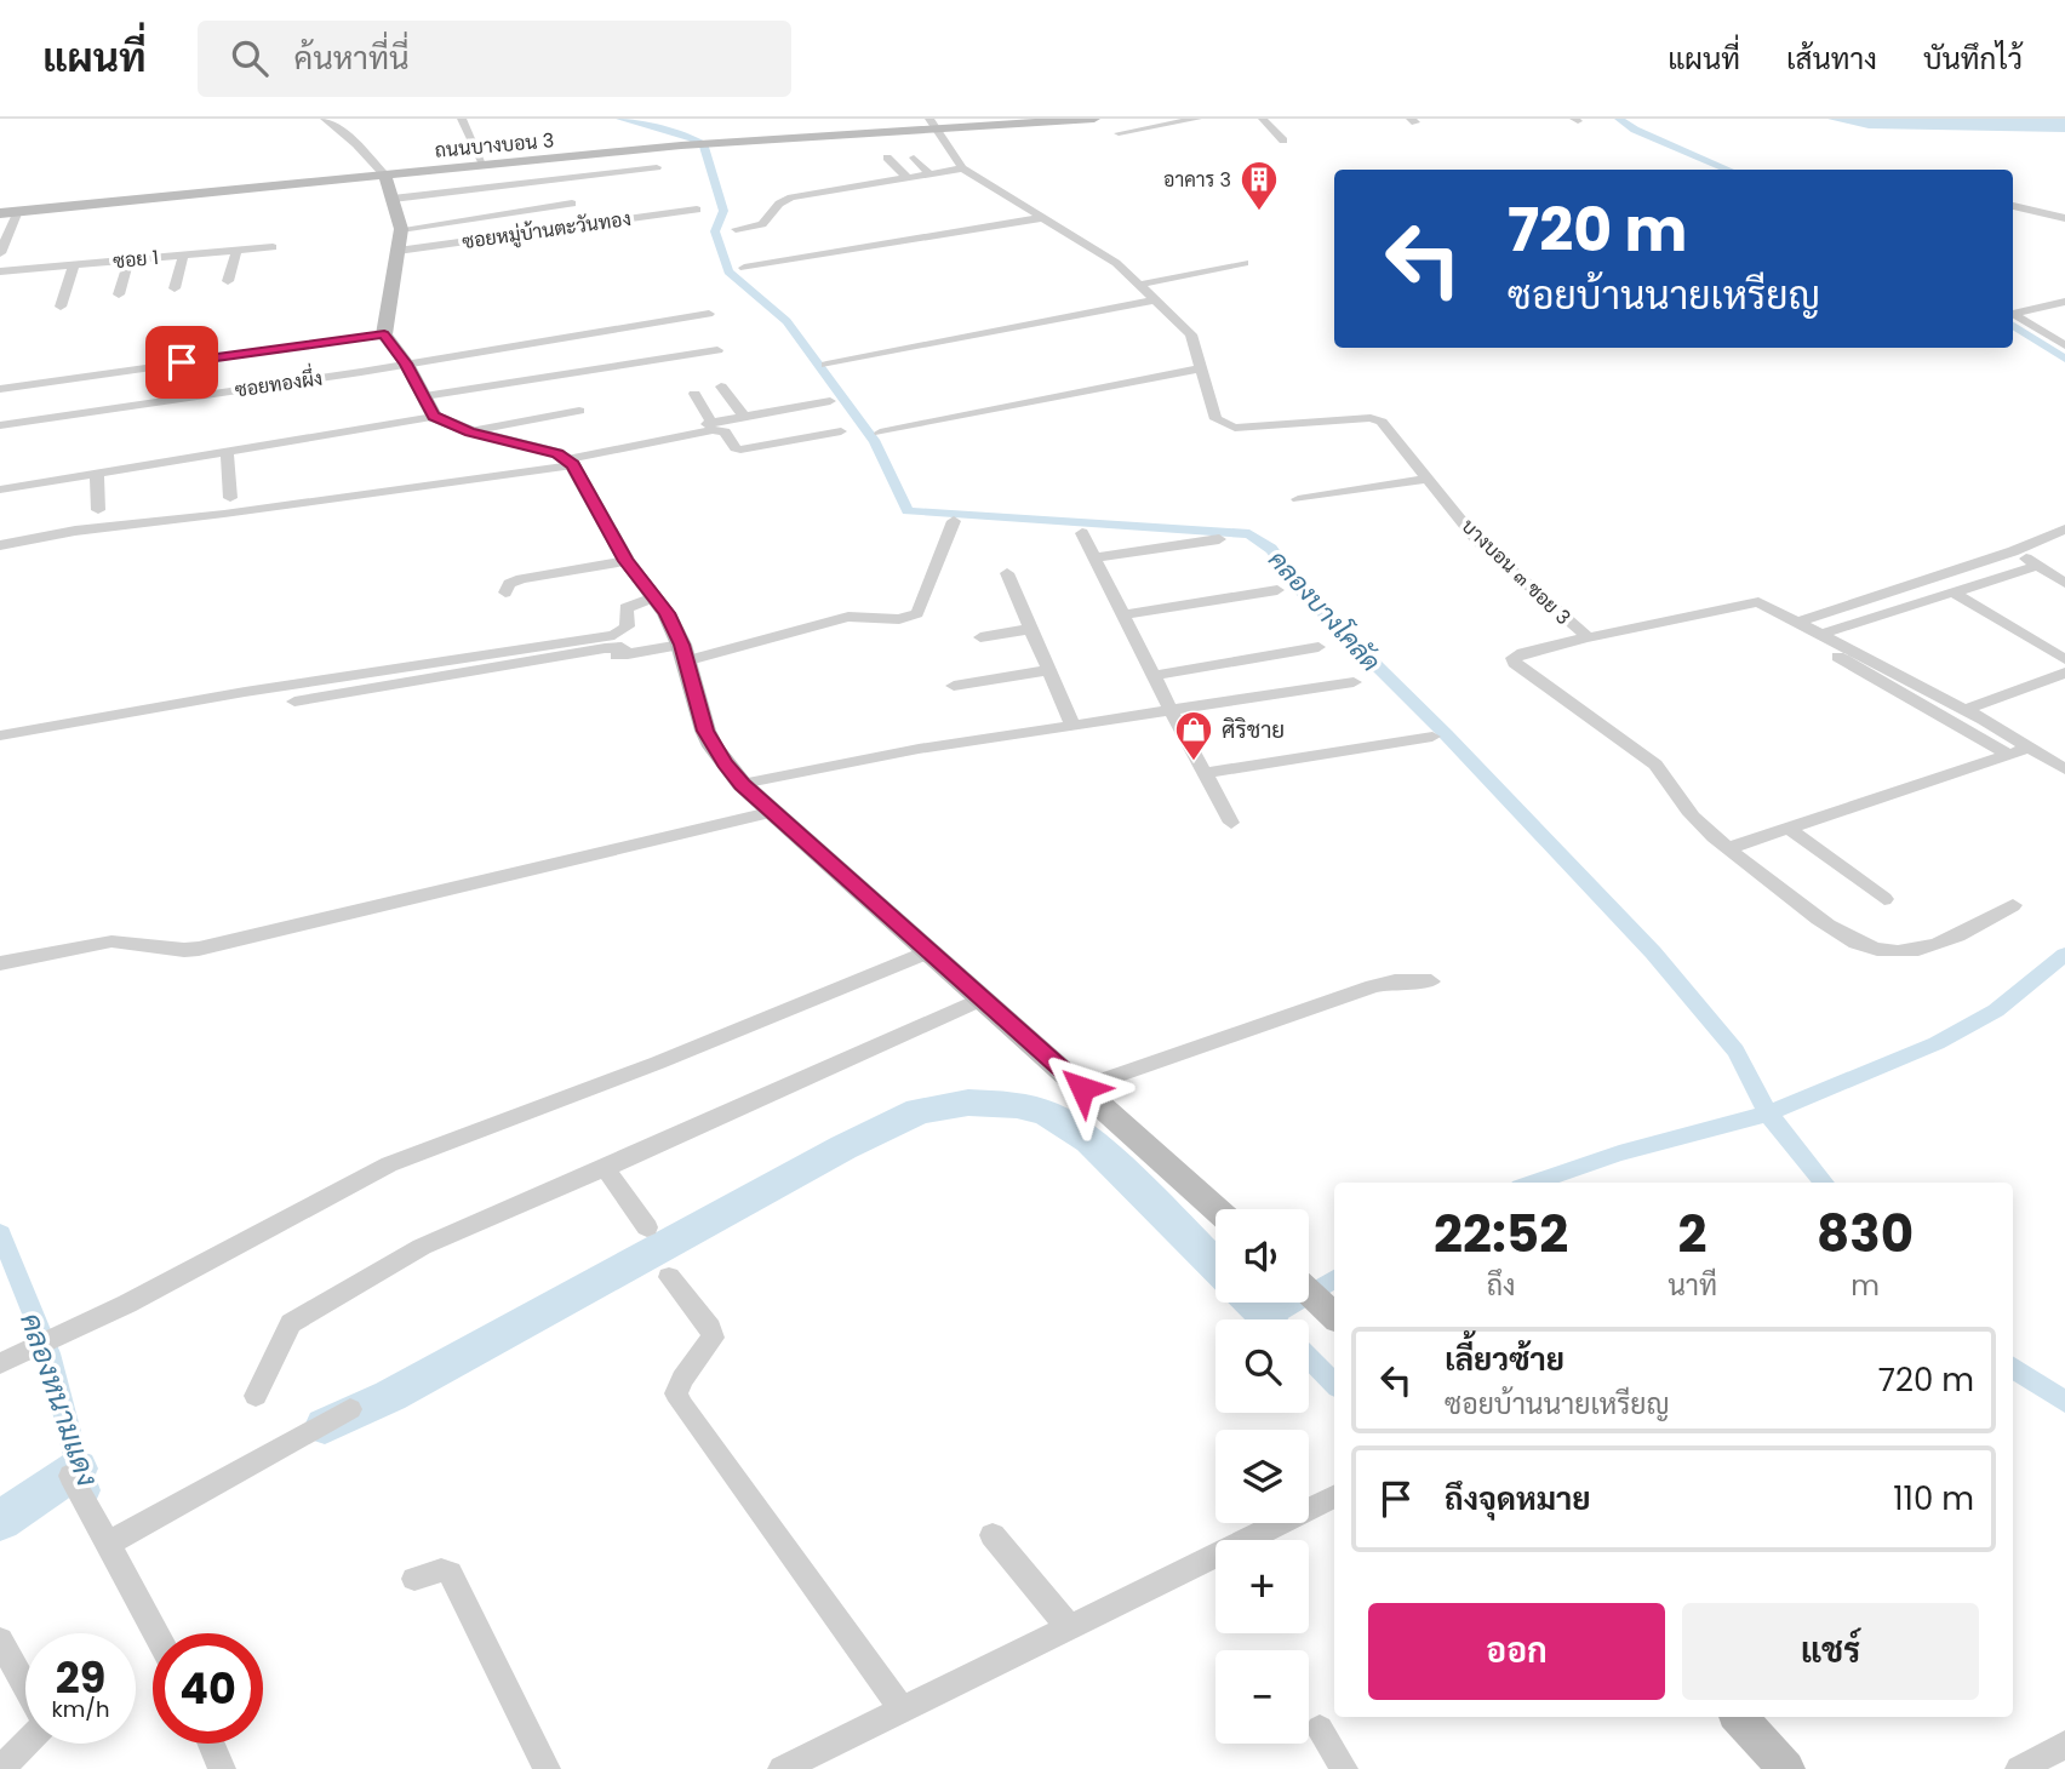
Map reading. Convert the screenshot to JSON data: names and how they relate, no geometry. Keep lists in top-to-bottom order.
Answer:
{
  "streets": {
    "street": [
      "ถนนบางบอน 3",
      "ซอยหมู่บ้านตะวันทอง",
      "ซอย 1",
      "ซอยทองผึ่ง",
      "บางบอน ๓ ซอย 3"
    ]
  },
  "crossings": [
    ["ถนนบางบอน 3", "บางบอน ๓ ซอย 3"]
  ],
  "water": ["คลองบางโคลัด", "คลองหนามแดง"],
  "places": {
    "building": ["อาคาร 3"],
    "shop": ["ศิริชาย"]
  },
  "page": {
    "header": "แผนที่",
    "search": "ค้นหาที่นี่",
    "nav": ["แผนที่", "เส้นทาง", "บันทึกไว้"],
    "turn": ["720 m", "ซอยบ้านนายเหรียญ"],
    "eta": [
      "22:52",
      "ถึง",
      "2",
      "นาที",
      "830",
      "m"
    ],
    "map_buttons": ["+", "−"],
    "list": [
      {
        "name": "เลี้ยวซ้าย",
        "note": "ซอยบ้านนายเหรียญ",
        "value": "720 m"
      },
      {
        "name": "ถึงจุดหมาย",
        "value": "110 m"
      }
    ],
    "buttons": ["ออก", "แชร์"],
    "speed": "29 km/h",
    "limit": "40"
  }
}
